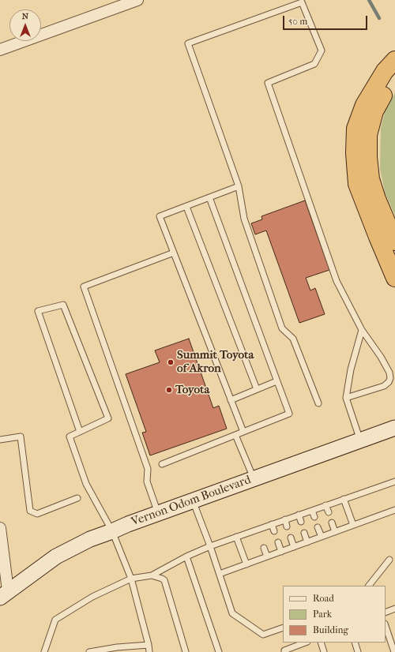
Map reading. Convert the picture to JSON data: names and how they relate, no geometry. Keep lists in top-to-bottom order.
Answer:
{
  "streets": {
    "main road": ["Vernon Odom Boulevard"]
  },
  "places": ["Summit Toyota of Akron", "Toyota"],
  "legend": ["Road", "Park", "Building"],
  "scale_bar": "50 m",
  "north": "top"
}
